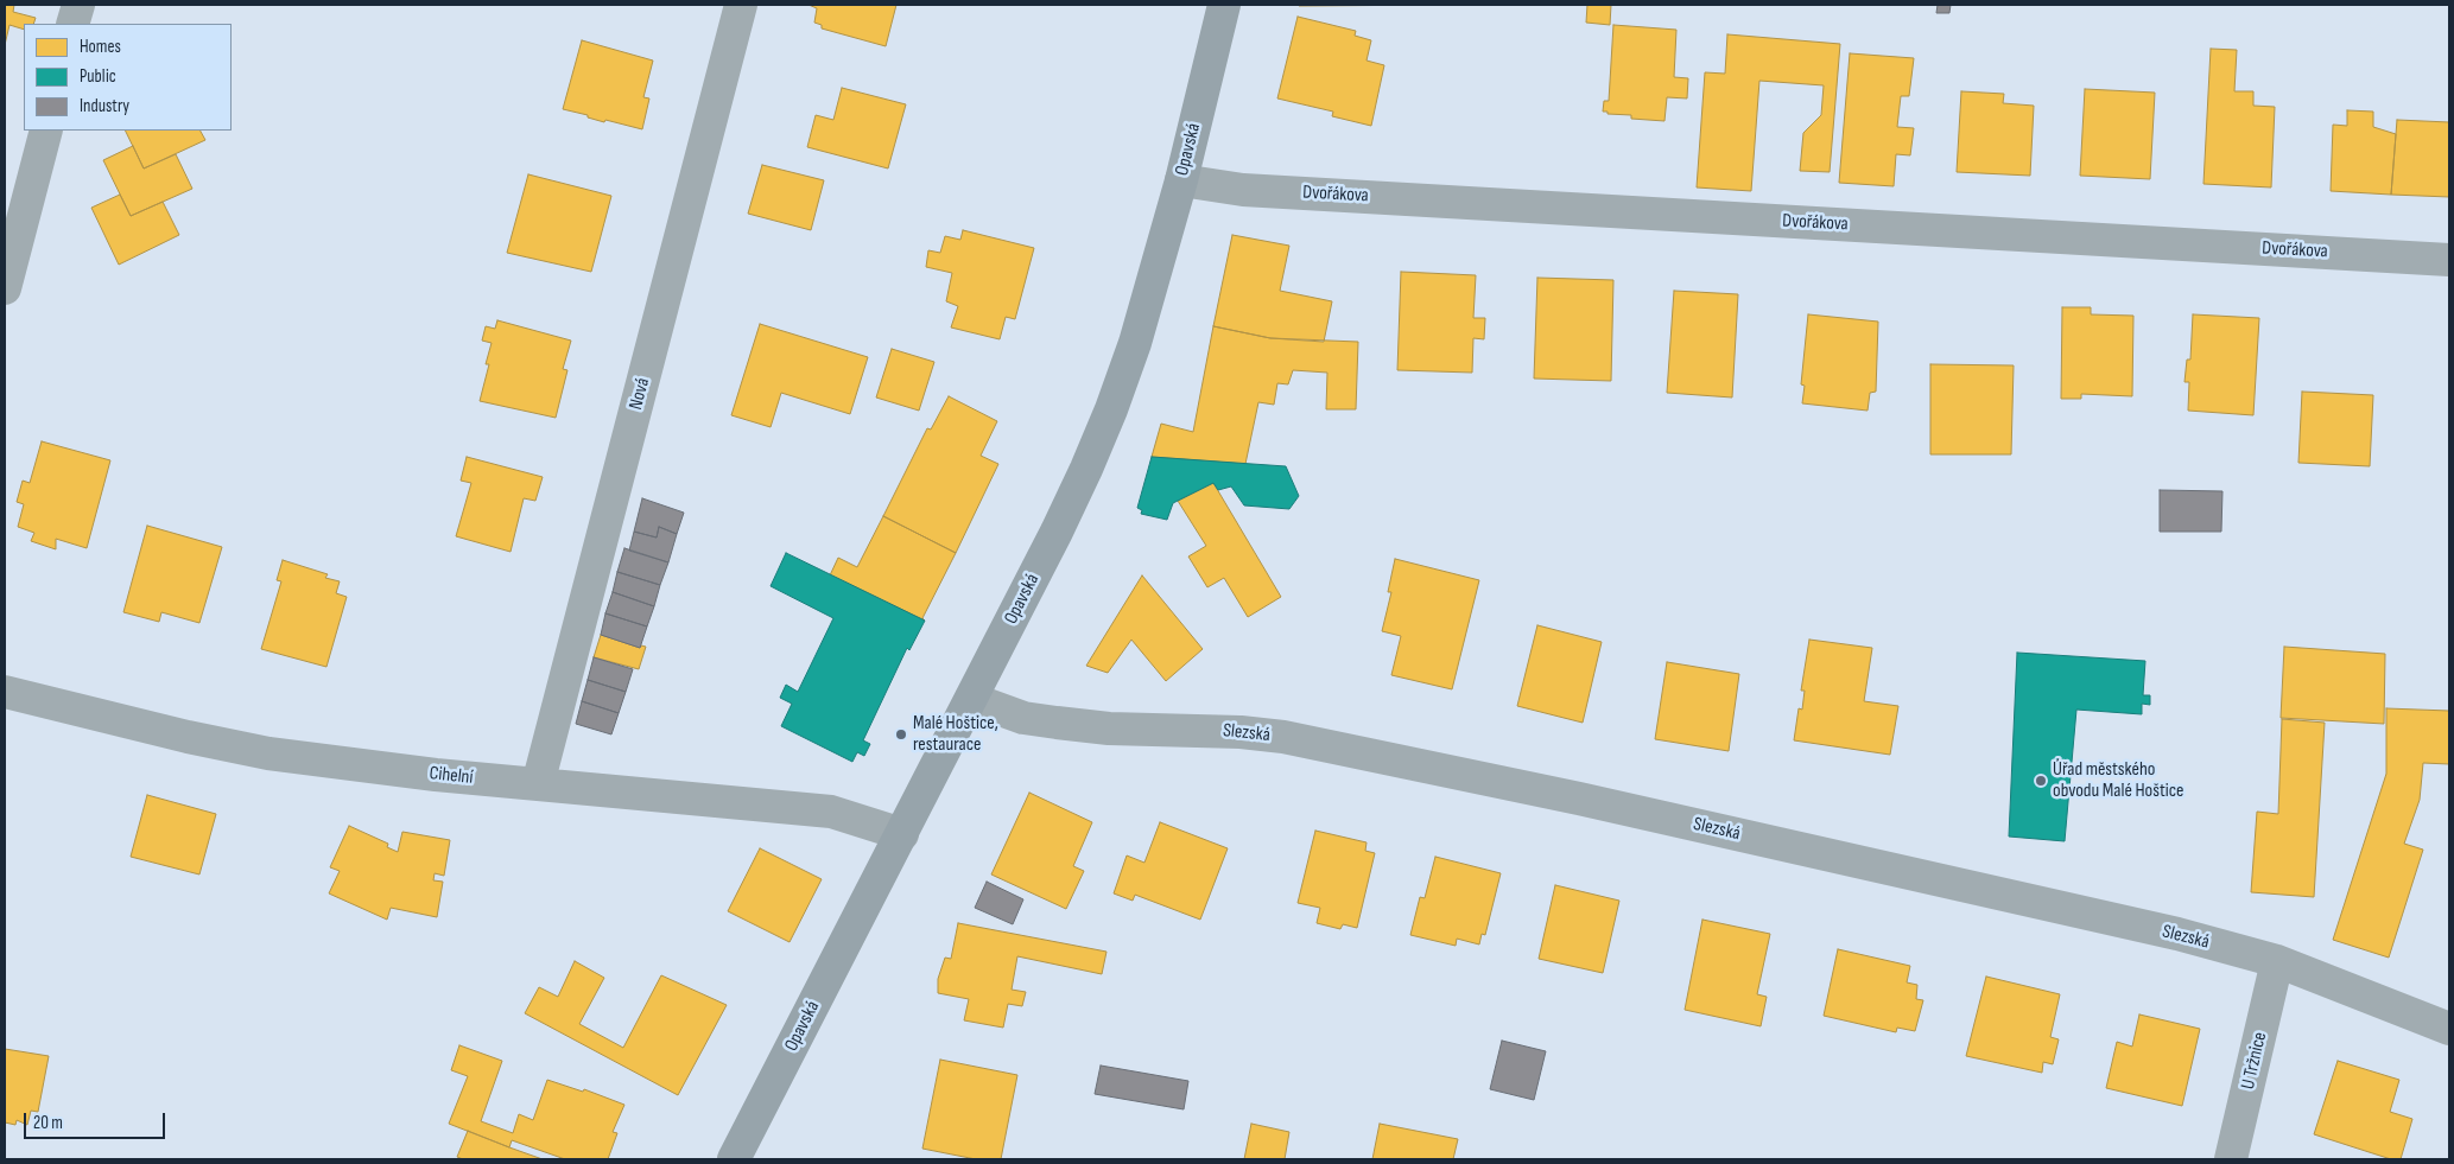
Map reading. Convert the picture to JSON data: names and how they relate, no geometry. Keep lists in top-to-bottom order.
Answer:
{
  "streets": {
    "main road": ["Opavská"],
    "street": [
      "Dvořákova",
      "Nová",
      "Slezská",
      "Cihelní",
      "U Tržnice"
    ]
  },
  "crossings": [
    ["Opavská", "Dvořákova"],
    ["Opavská", "Slezská"],
    ["Opavská", "Cihelní"],
    ["Nová", "Cihelní"],
    ["Slezská", "U Tržnice"]
  ],
  "places": ["Malé Hoštice, restaurace", "Úřad městského obvodu Malé Hoštice"],
  "legend": ["Homes", "Public", "Industry"],
  "scale_bar": "20 m"
}
